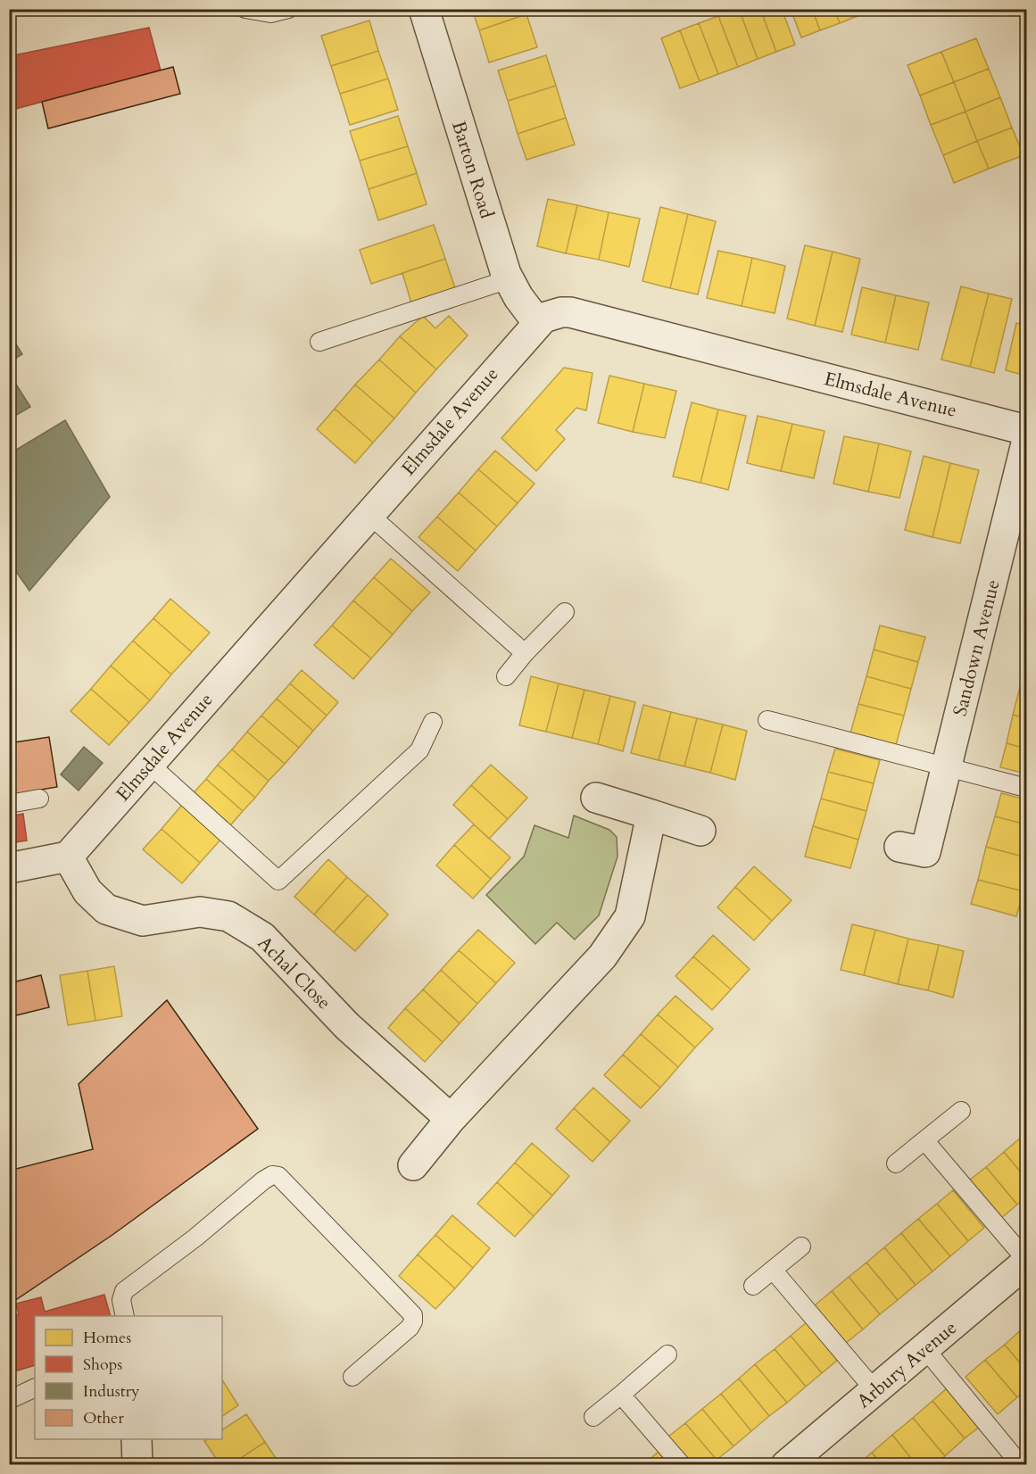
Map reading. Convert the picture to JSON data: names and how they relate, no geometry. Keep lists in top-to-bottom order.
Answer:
{
  "streets": {
    "street": [
      "Barton Road",
      "Elmsdale Avenue",
      "Sandown Avenue",
      "Achal Close",
      "Arbury Avenue"
    ]
  },
  "crossings": [
    ["Barton Road", "Elmsdale Avenue"],
    ["Elmsdale Avenue", "Achal Close"]
  ],
  "legend": [
    "Homes",
    "Shops",
    "Industry",
    "Other"
  ]
}
